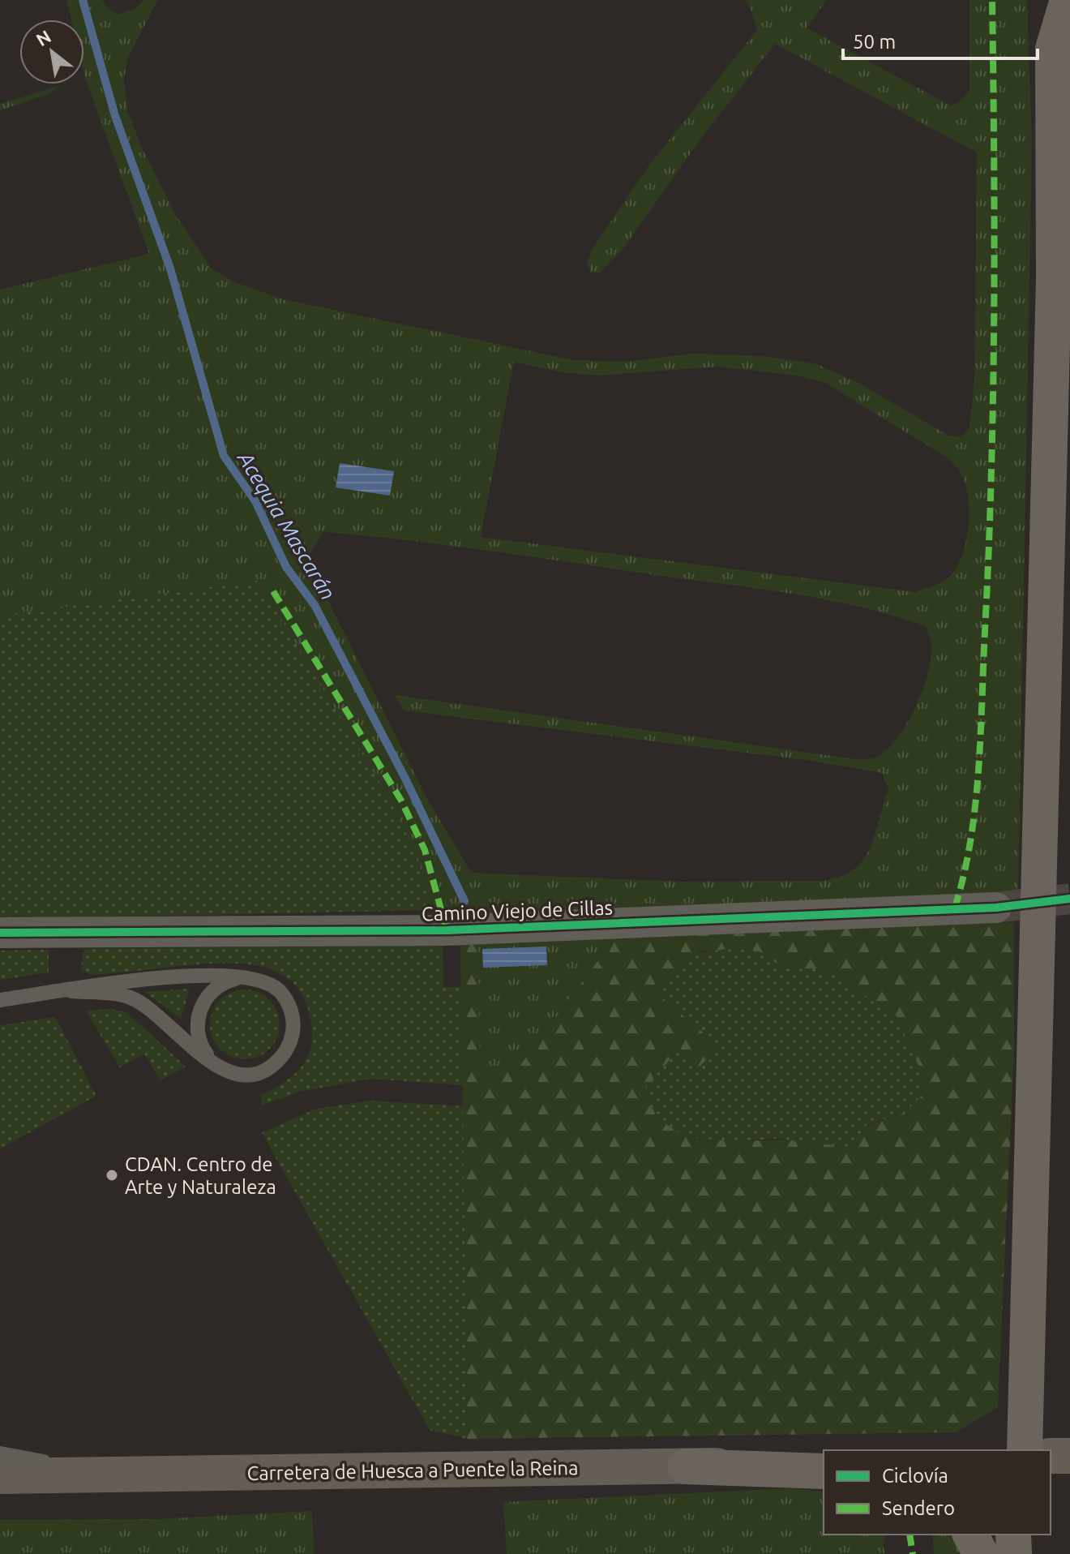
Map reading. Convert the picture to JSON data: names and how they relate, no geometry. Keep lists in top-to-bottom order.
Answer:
{
  "streets": {
    "main road": ["Carretera de Huesca a Puente la Reina"],
    "street": ["Camino Viejo de Cillas"]
  },
  "water": ["Acequia Mascarán"],
  "places": ["CDAN. Centro de Arte y Naturaleza"],
  "legend": ["Ciclovía", "Sendero"],
  "scale_bar": "50 m",
  "north": "top left"
}
